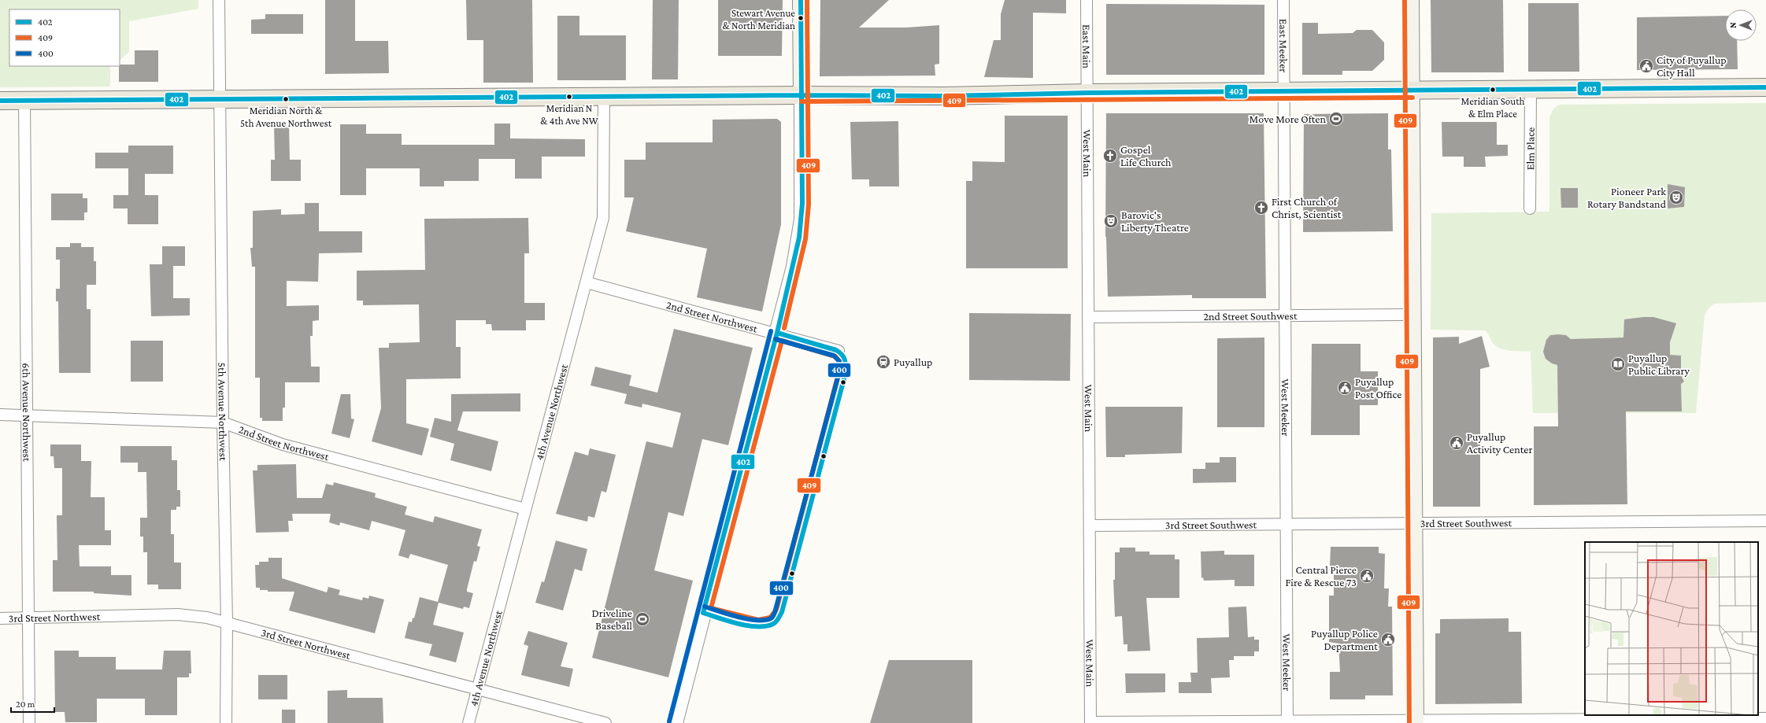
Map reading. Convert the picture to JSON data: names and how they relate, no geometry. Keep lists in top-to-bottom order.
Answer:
{
  "streets": {
    "street": [
      "East Meeker",
      "East Main",
      "Elm Place",
      "West Main",
      "2nd Street Northwest",
      "2nd Street Southwest",
      "West Meeker",
      "5th Avenue Northwest",
      "4th Avenue Northwest",
      "6th Avenue Northwest",
      "3rd Street Southwest",
      "3rd Street Northwest"
    ]
  },
  "crossings": [
    ["East Meeker", "West Meeker"],
    ["East Main", "West Main"],
    ["West Main", "2nd Street Southwest"],
    ["West Main", "3rd Street Southwest"],
    ["2nd Street Northwest", "5th Avenue Northwest"],
    ["2nd Street Northwest", "4th Avenue Northwest"],
    ["2nd Street Northwest", "6th Avenue Northwest"],
    ["2nd Street Southwest", "West Meeker"],
    ["West Meeker", "3rd Street Southwest"],
    ["5th Avenue Northwest", "3rd Street Northwest"],
    ["4th Avenue Northwest", "3rd Street Northwest"],
    ["6th Avenue Northwest", "3rd Street Northwest"]
  ],
  "places": {
    "other": [
      "Stewart Avenue & North Meridian",
      "Meridian South & Elm Place",
      "Meridian N & 4th Ave NW",
      "Meridian North & 5th Avenue Northwest"
    ],
    "public building": [
      "City of Puyallup City Hall",
      "Puyallup Post Office",
      "Puyallup Activity Center",
      "Central Pierce Fire & Rescue 73",
      "Puyallup Police Department"
    ],
    "sports": ["Move More Often", "Driveline Baseball"],
    "church": ["Gospel Life Church", "First Church of Christ, Scientist"],
    "theatre": ["Pioneer Park Rotary Bandstand", "Barovic's Liberty Theatre"],
    "station": ["Puyallup"],
    "library": ["Puyallup Public Library"]
  },
  "lines": ["transit line 402", "transit line 409", "transit line 400"],
  "legend": ["402", "409", "400"],
  "scale_bar": "20 m",
  "north": "left"
}
